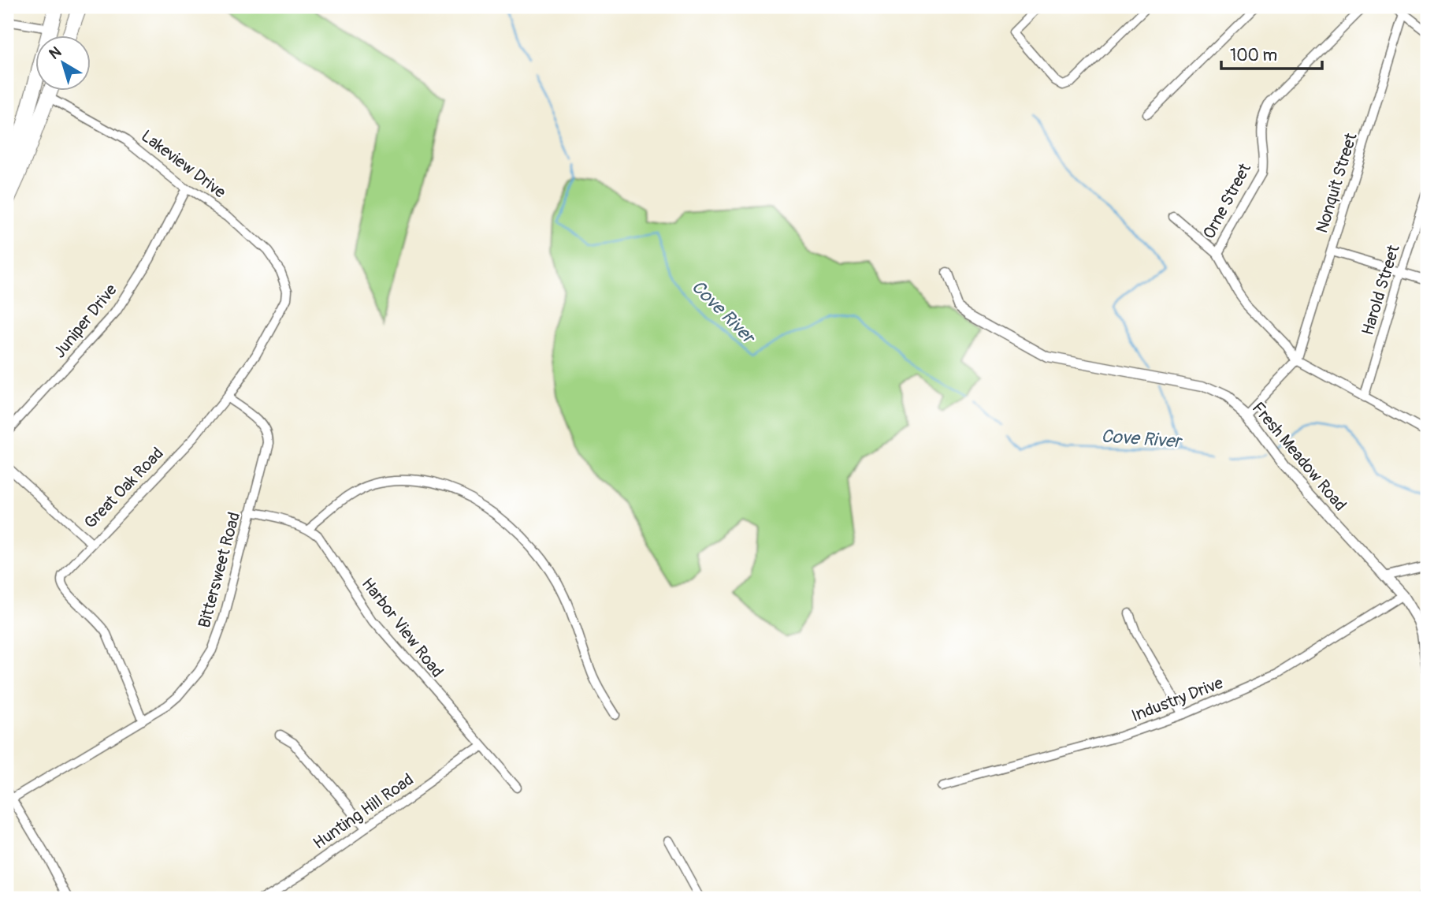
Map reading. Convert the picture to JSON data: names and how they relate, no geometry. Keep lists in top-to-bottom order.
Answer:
{
  "streets": {
    "street": [
      "Lakeview Drive",
      "Nonquit Street",
      "Orne Street",
      "Harold Street",
      "Juniper Drive",
      "Fresh Meadow Road",
      "Great Oak Road",
      "Bittersweet Road",
      "Harbor View Road",
      "Industry Drive",
      "Hunting Hill Road"
    ]
  },
  "crossings": [
    ["Lakeview Drive", "Juniper Drive"],
    ["Lakeview Drive", "Great Oak Road"],
    ["Fresh Meadow Road", "Industry Drive"],
    ["Great Oak Road", "Bittersweet Road"],
    ["Harbor View Road", "Hunting Hill Road"]
  ],
  "water": ["Cove River"],
  "scale_bar": "100 m",
  "north": "top left"
}
